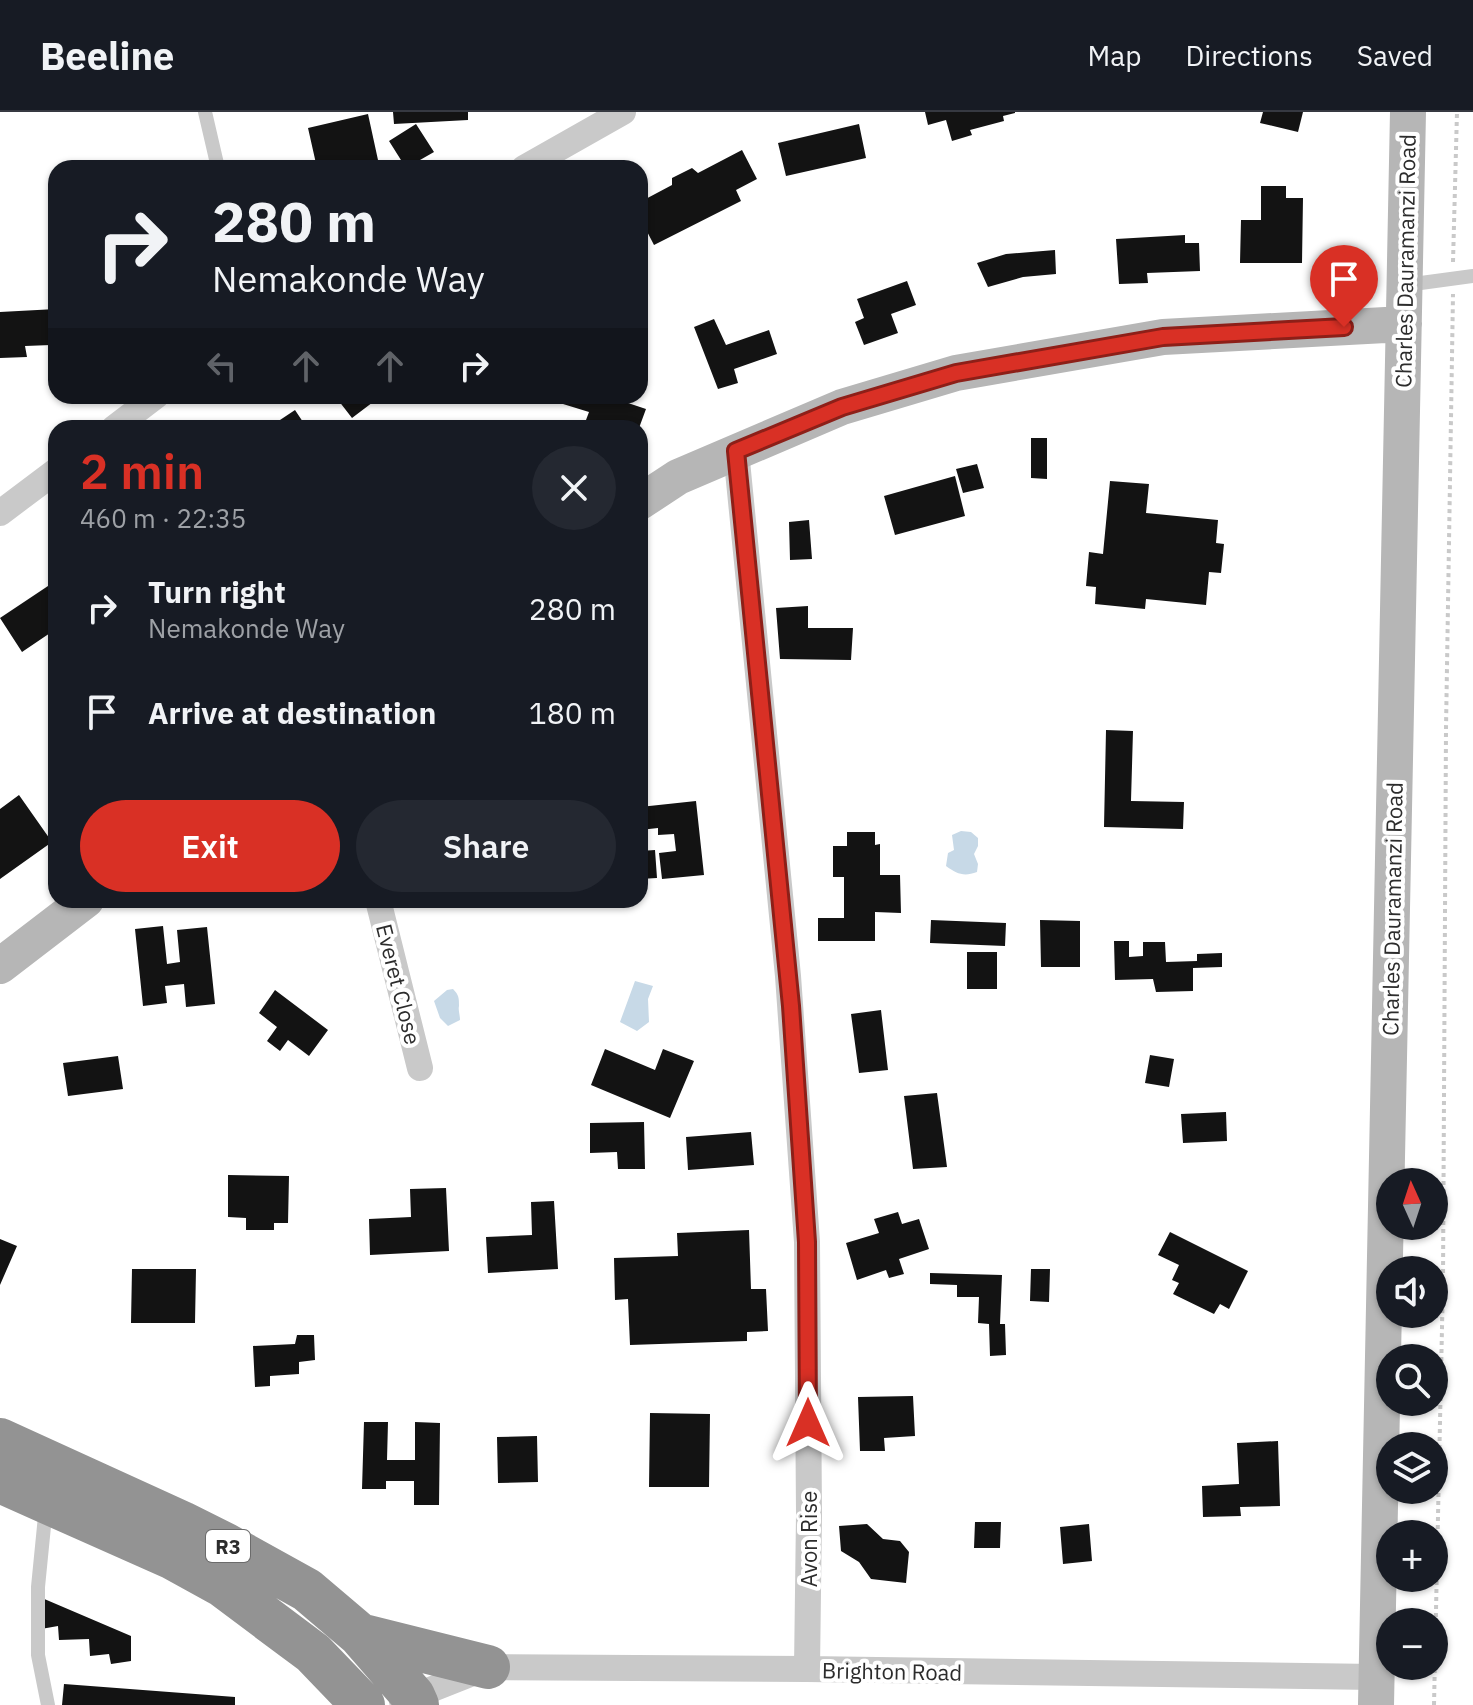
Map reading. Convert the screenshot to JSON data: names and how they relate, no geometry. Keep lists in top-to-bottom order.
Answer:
{
  "streets": {
    "highway": ["R3"],
    "street": [
      "Charles Dauramanzi Road",
      "Everet Close",
      "Avon Rise",
      "Brighton Road"
    ]
  },
  "crossings": [
    ["Charles Dauramanzi Road", "Brighton Road"],
    ["Avon Rise", "Brighton Road"],
    ["R3", "Brighton Road"]
  ],
  "north": "top",
  "page": {
    "header": "Beeline",
    "nav": ["Map", "Directions", "Saved"],
    "turn": ["280 m", "Nemakonde Way"],
    "heading": ["2 min", "460 m · 22:35"],
    "list": [
      {
        "name": "Turn right",
        "note": "Nemakonde Way",
        "value": "280 m"
      },
      {
        "name": "Arrive at destination",
        "value": "180 m"
      }
    ],
    "buttons": ["Exit", "Share"],
    "map_buttons": ["+", "−"]
  }
}
